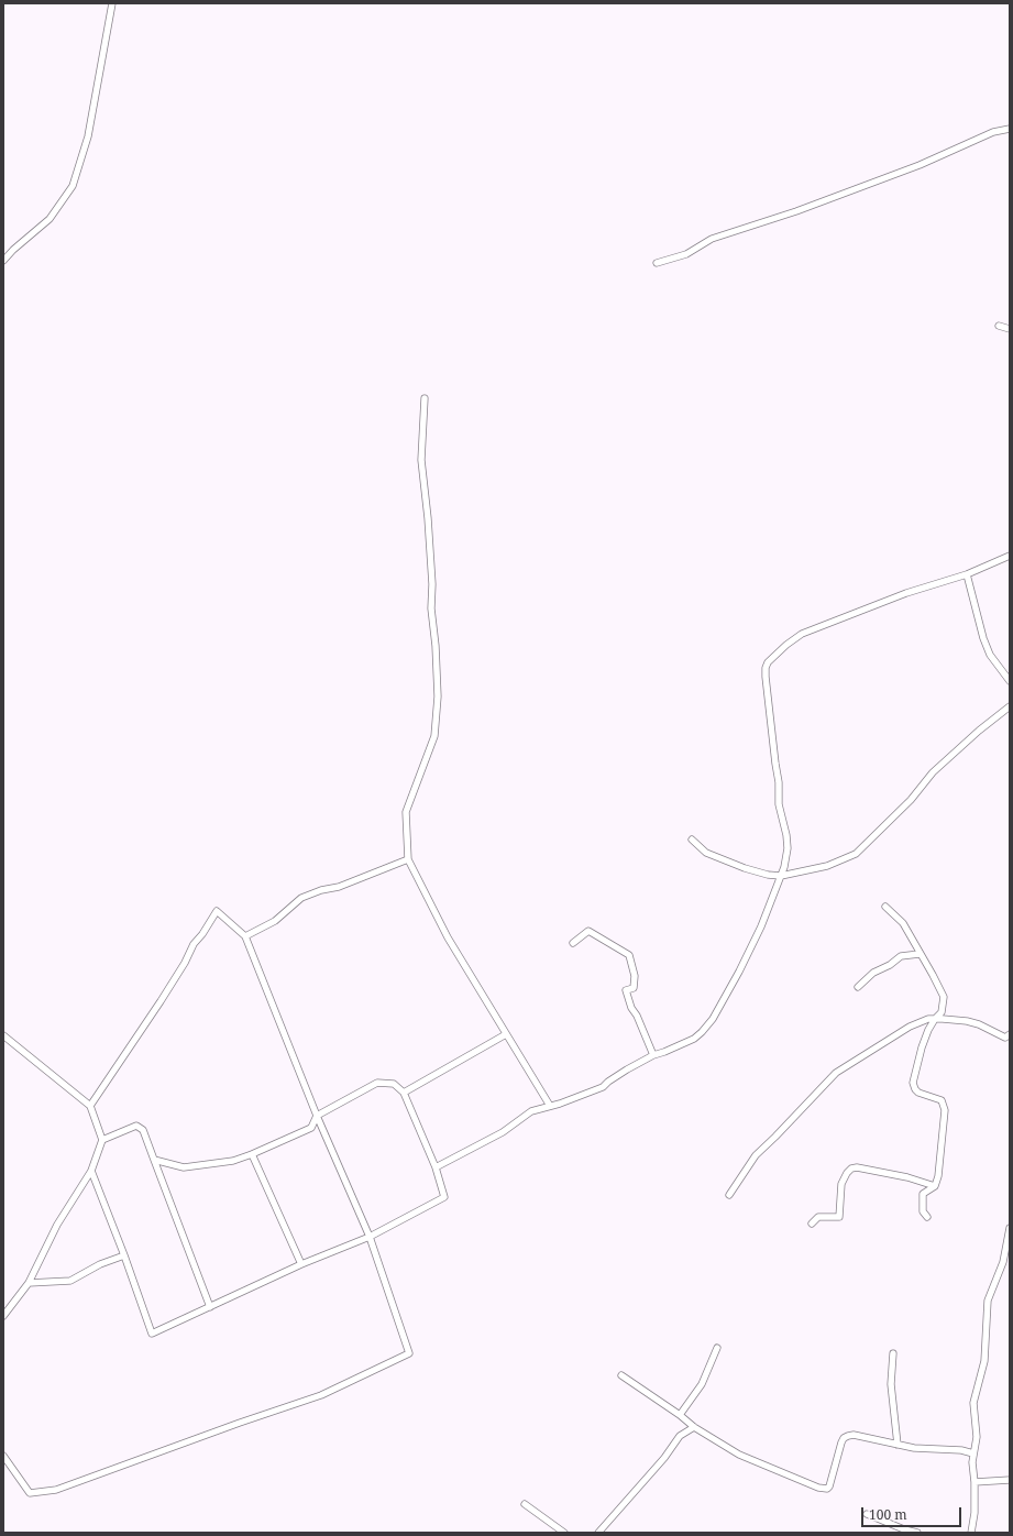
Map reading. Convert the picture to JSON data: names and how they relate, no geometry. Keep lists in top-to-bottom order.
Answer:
{
  "scale_bar": "100 m"
}
